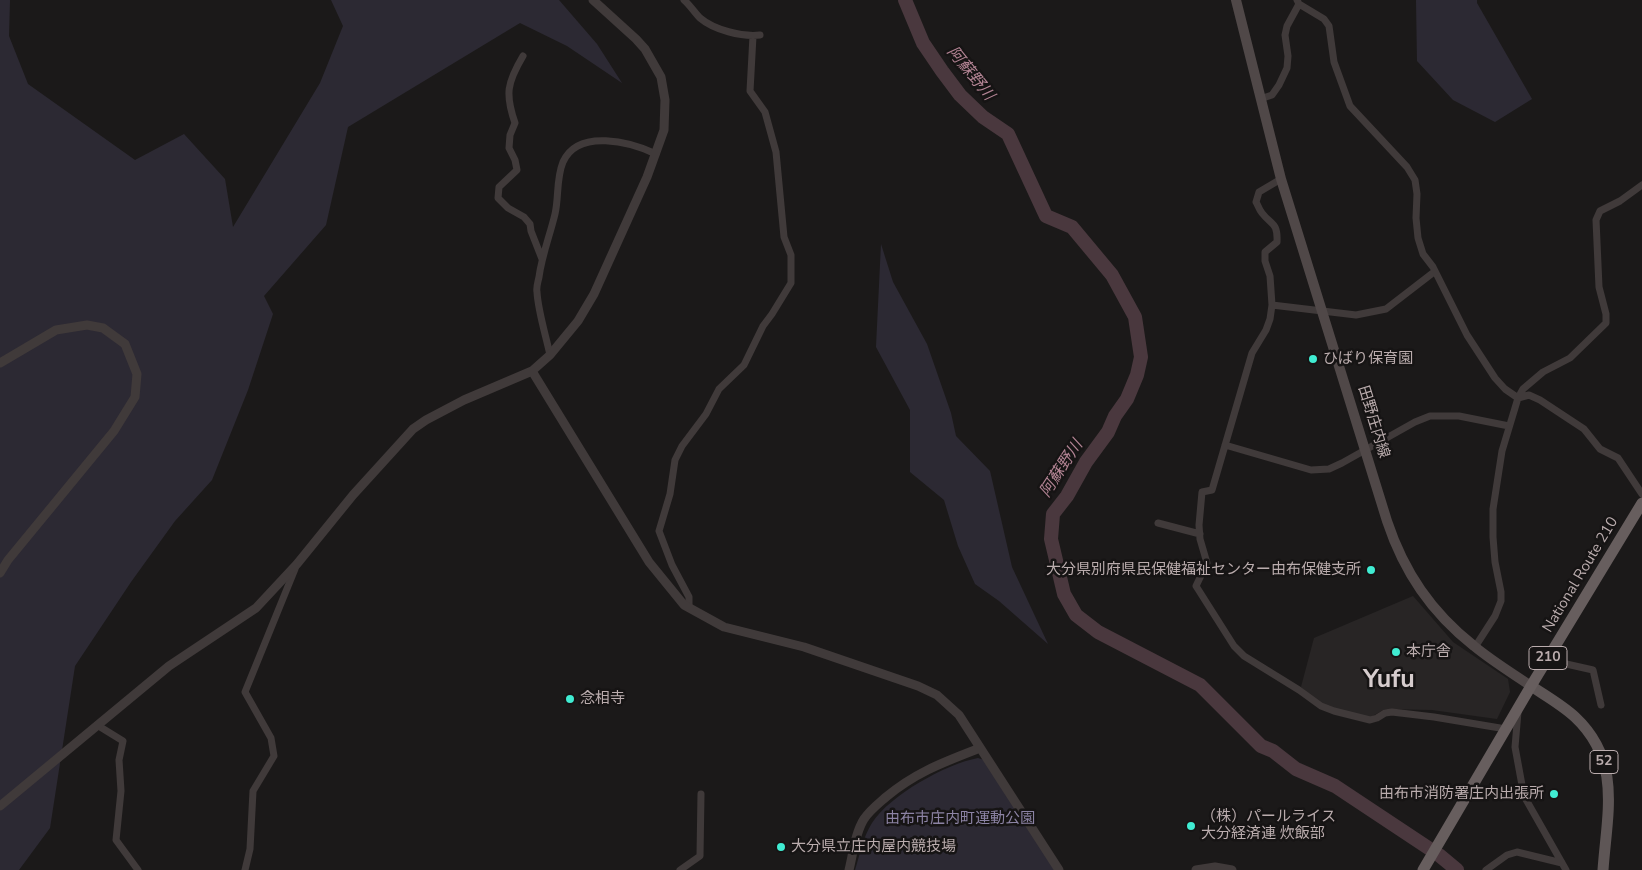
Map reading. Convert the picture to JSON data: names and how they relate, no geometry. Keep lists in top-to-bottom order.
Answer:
{
  "streets": {
    "highway": ["National Route 210", "210"],
    "main road": ["田野庄内線", "52"]
  },
  "crossings": [
    ["田野庄内線", "National Route 210"],
    ["田野庄内線", "52"],
    ["National Route 210", "52"]
  ],
  "districts": ["Yufu"],
  "water": ["阿蘇野川"],
  "parks": ["由布市庄内町運動公園"],
  "places": [
    "ひばり保育園",
    "大分県別府県民保健福祉センター由布保健支所",
    "本庁舎",
    "念相寺",
    "由布市消防署庄内出張所",
    "（株）パールライス 大分経済連 炊飯部",
    "大分県立庄内屋内競技場"
  ]
}
